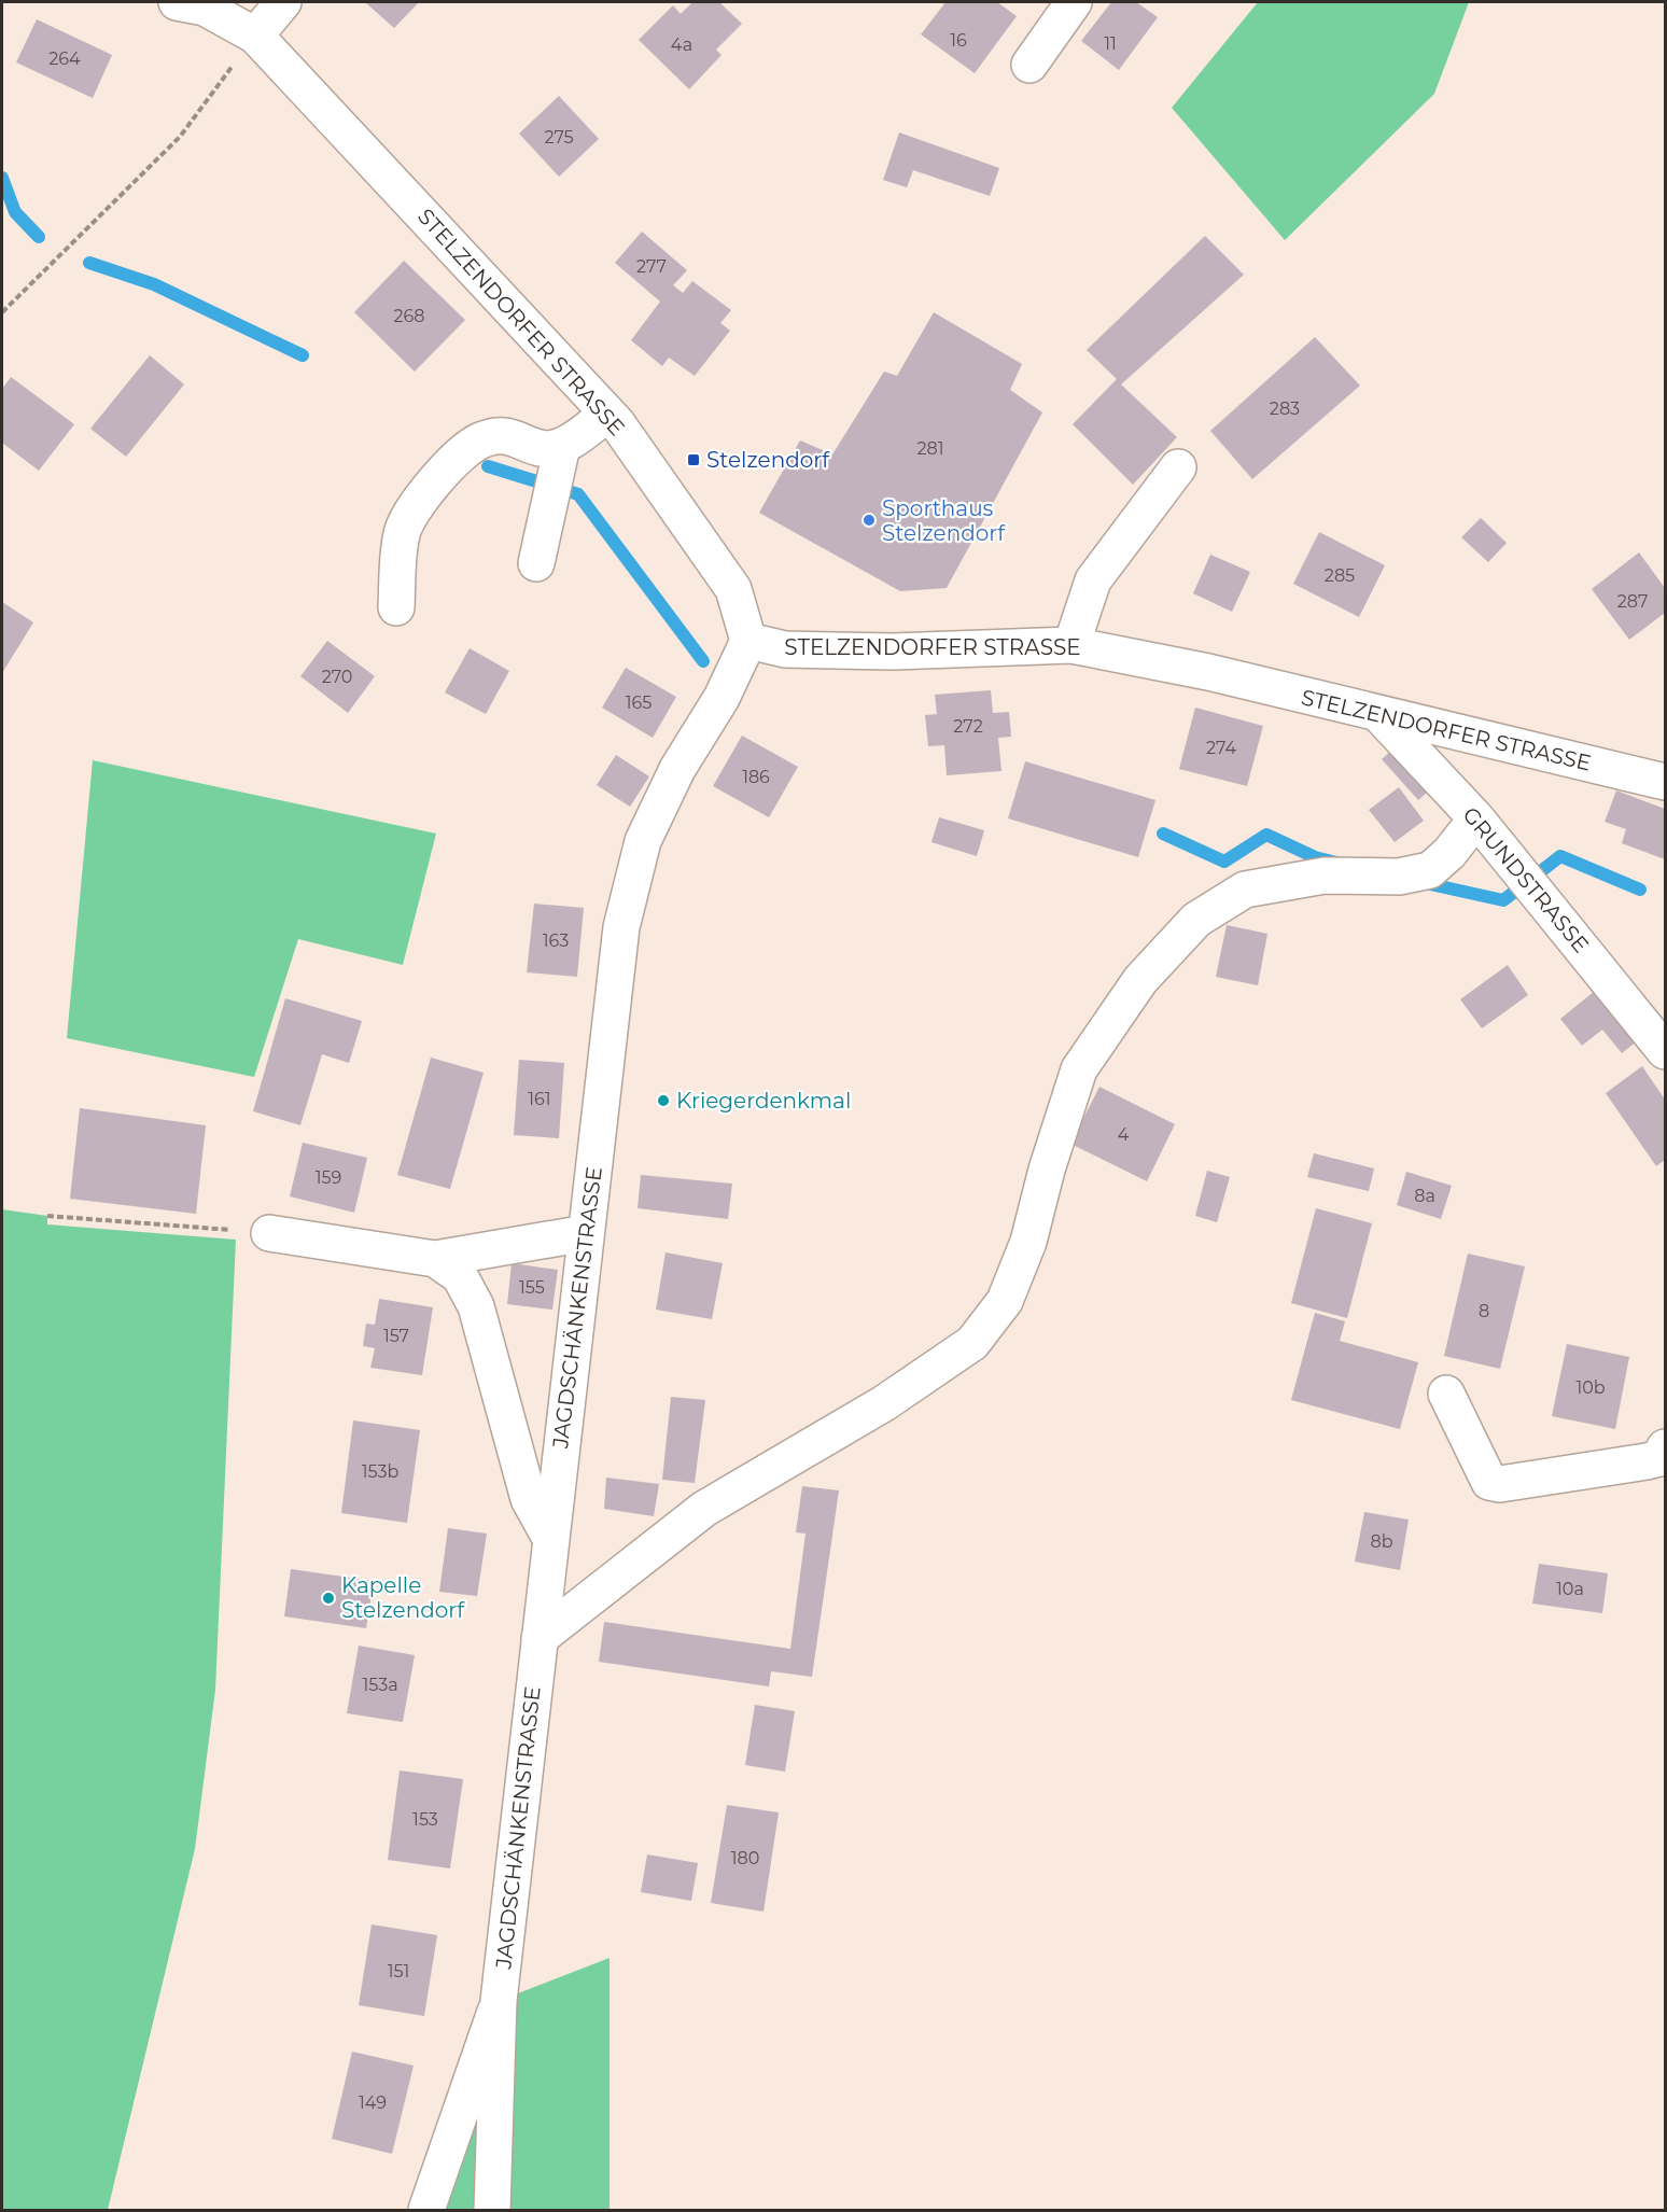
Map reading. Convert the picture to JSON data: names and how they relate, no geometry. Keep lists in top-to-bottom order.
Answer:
{
  "streets": {
    "main road": ["STELZENDORFER STRASSE", "GRUNDSTRASSE", "JAGDSCHÄNKENSTRASSE"]
  },
  "crossings": [
    ["STELZENDORFER STRASSE", "GRUNDSTRASSE"],
    ["STELZENDORFER STRASSE", "JAGDSCHÄNKENSTRASSE"]
  ],
  "places": {
    "transit": ["Stelzendorf"],
    "other": ["Sporthaus Stelzendorf", "Kriegerdenkmal", "Kapelle Stelzendorf"]
  },
  "house_numbers": [
    "16",
    "11",
    "4a",
    "264",
    "275",
    "277",
    "268",
    "283",
    "281",
    "285",
    "287",
    "270",
    "165",
    "272",
    "274",
    "186",
    "163",
    "161",
    "4",
    "159",
    "8a",
    "155",
    "8",
    "157",
    "10b",
    "153b",
    "8b",
    "10a",
    "153a",
    "153",
    "180",
    "151",
    "149"
  ]
}
